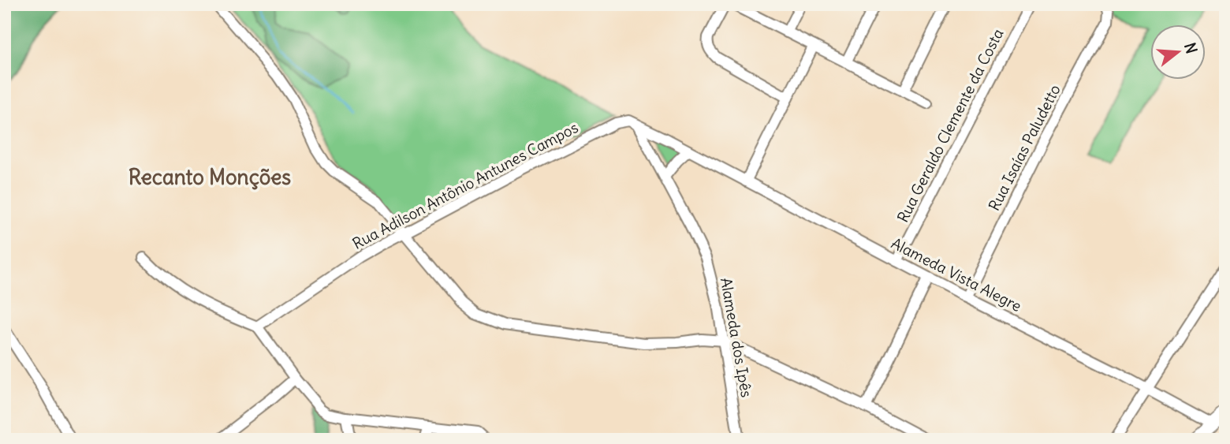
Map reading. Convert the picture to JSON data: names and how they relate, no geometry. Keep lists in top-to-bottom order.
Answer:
{
  "streets": {
    "street": [
      "Rua Geraldo Clemente da Costa",
      "Rua Isaías Paludetto",
      "Rua Adilson Antônio Antunes Campos",
      "Alameda Vista Alegre",
      "Alameda dos Ipês"
    ]
  },
  "crossings": [
    ["Rua Geraldo Clemente da Costa", "Alameda Vista Alegre"],
    ["Rua Isaías Paludetto", "Alameda Vista Alegre"],
    ["Rua Adilson Antônio Antunes Campos", "Alameda Vista Alegre"],
    ["Rua Adilson Antônio Antunes Campos", "Alameda dos Ipês"],
    ["Alameda Vista Alegre", "Alameda dos Ipês"]
  ],
  "districts": ["Recanto Monções"],
  "north": "right"
}
